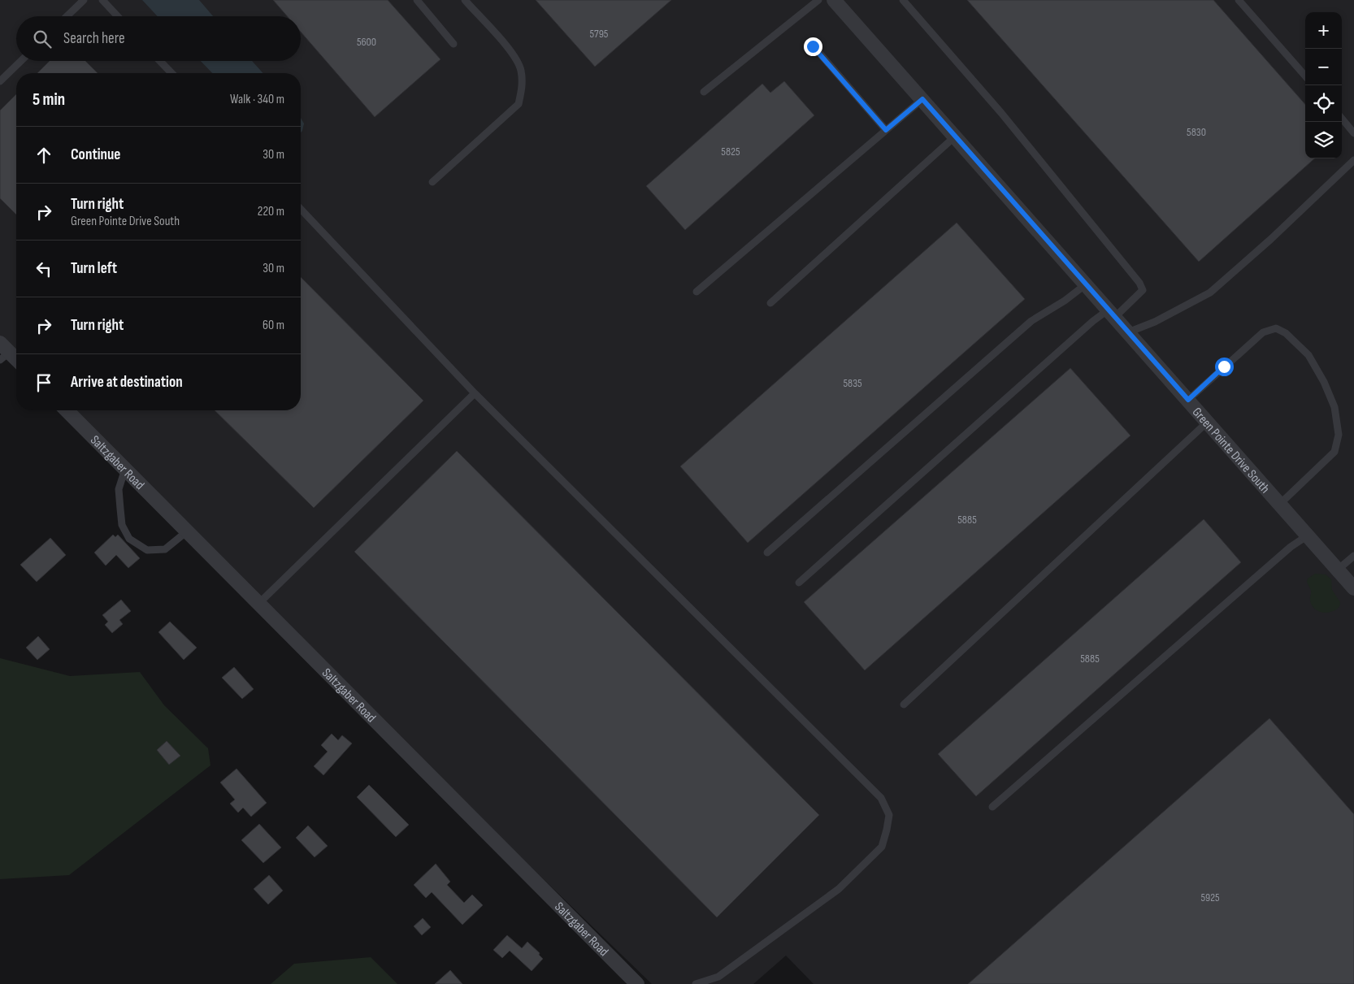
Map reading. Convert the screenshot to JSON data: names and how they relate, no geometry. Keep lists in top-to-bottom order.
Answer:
{
  "streets": {
    "street": ["Green Pointe Drive South", "Saltzgaber Road"]
  },
  "house_numbers": [
    "5795",
    "5600",
    "5830",
    "5825",
    "5835",
    "5885",
    "5885",
    "5925"
  ],
  "page": {
    "map_buttons": ["+", "−"],
    "search": "Search here",
    "heading": ["5 min", "Walk · 340 m"],
    "list": [
      ["Continue", "30 m"],
      ["Turn right", "Green Pointe Drive South", "220 m"],
      ["Turn left", "30 m"],
      ["Turn right", "60 m"],
      "Arrive at destination"
    ]
  }
}
